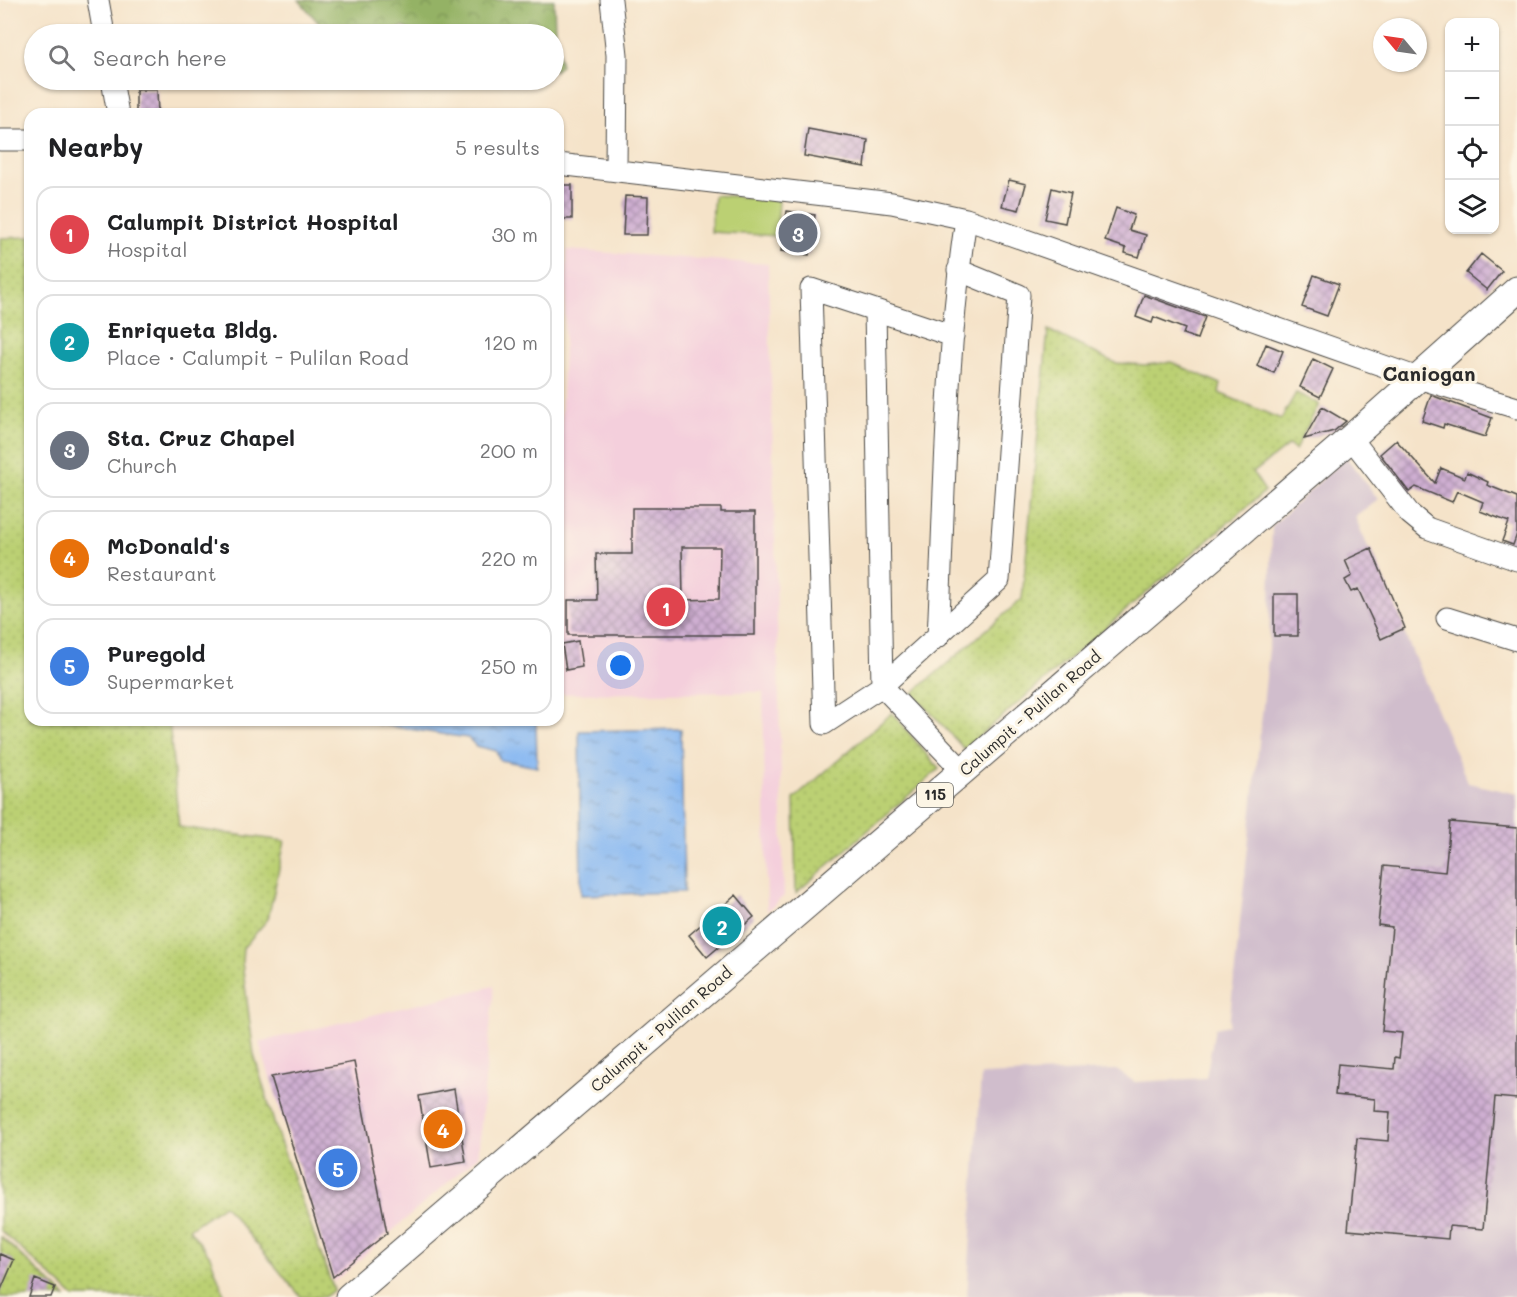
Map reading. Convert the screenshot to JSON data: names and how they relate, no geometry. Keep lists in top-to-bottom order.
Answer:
{
  "streets": {
    "main road": ["Calumpit - Pulilan Road", "115"]
  },
  "districts": ["Caniogan"],
  "north": "top left",
  "page": {
    "map_buttons": ["+", "−"],
    "search": "Search here",
    "heading": ["Nearby", "5 results"],
    "list": [
      {
        "mark": "1",
        "name": "Calumpit District Hospital",
        "note": "Hospital",
        "value": "30 m"
      },
      {
        "mark": "2",
        "name": "Enriqueta Bldg.",
        "note": "Place · Calumpit - Pulilan Road",
        "value": "120 m"
      },
      {
        "mark": "3",
        "name": "Sta. Cruz Chapel",
        "note": "Church",
        "value": "200 m"
      },
      {
        "mark": "4",
        "name": "McDonald's",
        "note": "Restaurant",
        "value": "220 m"
      },
      {
        "mark": "5",
        "name": "Puregold",
        "note": "Supermarket",
        "value": "250 m"
      }
    ],
    "pins": [
      "3",
      "1",
      "2",
      "4",
      "5"
    ]
  }
}
